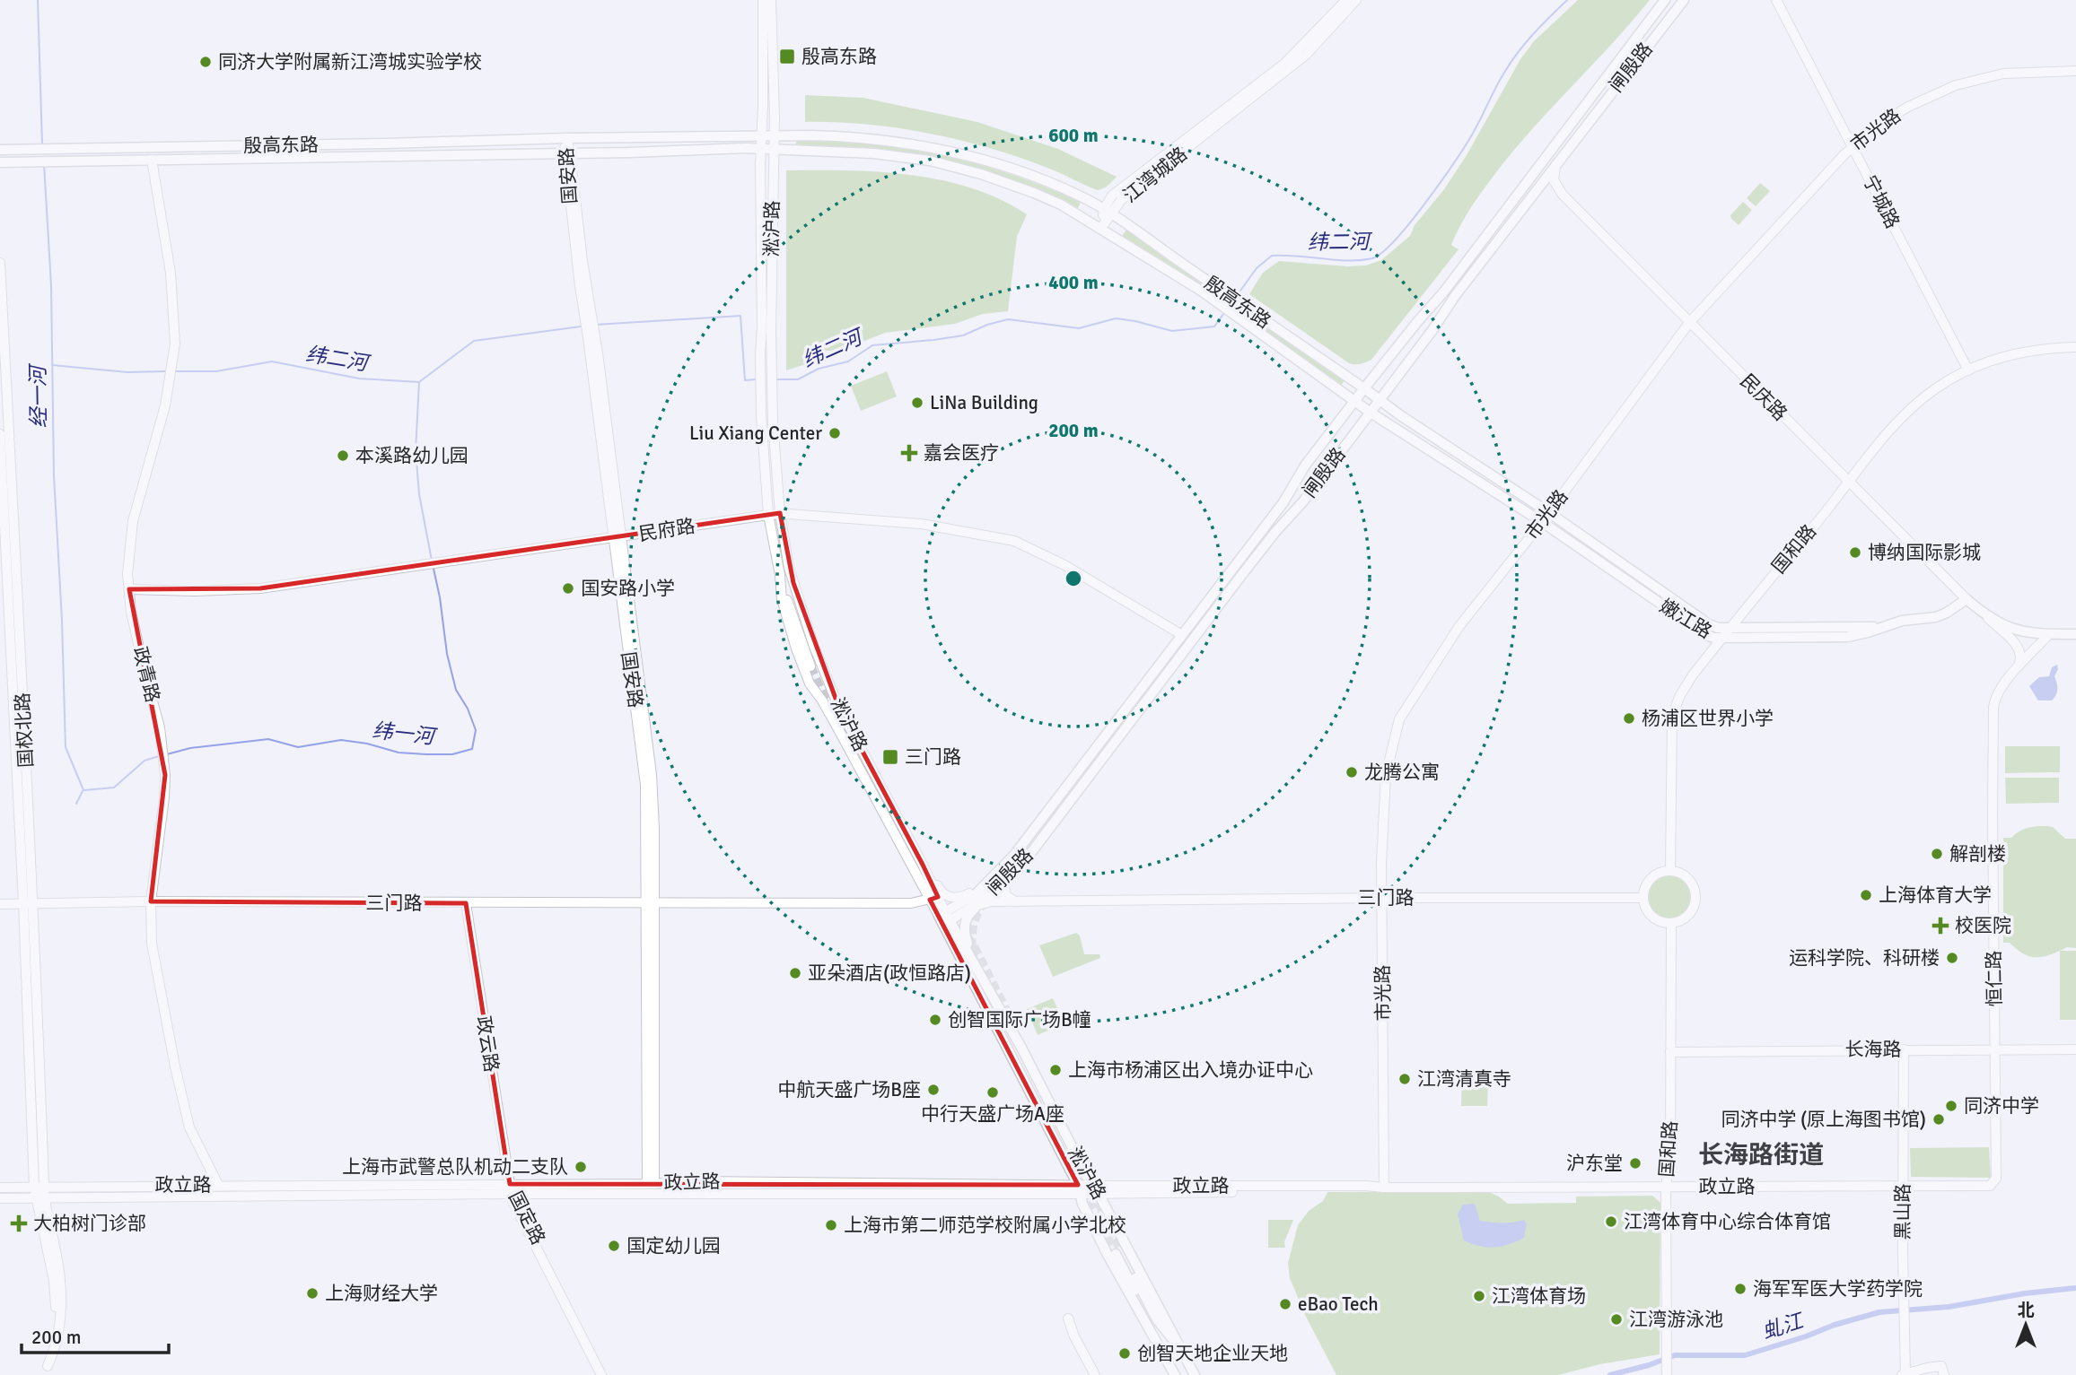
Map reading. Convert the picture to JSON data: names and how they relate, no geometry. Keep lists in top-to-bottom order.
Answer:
{
  "streets": {
    "main road": [
      "闸殷路",
      "殷高东路",
      "淞沪路",
      "嫩江路"
    ],
    "street": [
      "市光路",
      "江湾城路",
      "国安路",
      "宁城路",
      "民庆路",
      "民府路",
      "国和路",
      "政青路",
      "国权北路",
      "三门路",
      "恒仁路",
      "政云路",
      "长海路",
      "政立路",
      "黑山路",
      "国定路"
    ]
  },
  "crossings": [
    ["闸殷路", "殷高东路"],
    ["闸殷路", "淞沪路"],
    ["闸殷路", "民府路"],
    ["闸殷路", "三门路"],
    ["市光路", "殷高东路"],
    ["市光路", "宁城路"],
    ["市光路", "民庆路"],
    ["市光路", "嫩江路"],
    ["市光路", "三门路"],
    ["市光路", "政立路"],
    ["殷高东路", "江湾城路"],
    ["殷高东路", "国安路"],
    ["殷高东路", "淞沪路"],
    ["殷高东路", "嫩江路"],
    ["殷高东路", "政青路"],
    ["国安路", "民府路"],
    ["国安路", "三门路"],
    ["国安路", "政立路"],
    ["宁城路", "国和路"],
    ["淞沪路", "民府路"],
    ["淞沪路", "三门路"],
    ["淞沪路", "政立路"],
    ["民庆路", "国和路"],
    ["民庆路", "嫩江路"],
    ["民府路", "政青路"],
    ["国和路", "嫩江路"],
    ["国和路", "三门路"],
    ["国和路", "长海路"],
    ["国和路", "政立路"],
    ["政青路", "三门路"],
    ["政青路", "政立路"],
    ["国权北路", "三门路"],
    ["国权北路", "政立路"],
    ["三门路", "政云路"],
    ["恒仁路", "长海路"],
    ["恒仁路", "政立路"],
    ["政云路", "政立路"],
    ["政云路", "国定路"],
    ["长海路", "黑山路"],
    ["政立路", "黑山路"],
    ["政立路", "国定路"]
  ],
  "districts": ["长海路街道"],
  "water": [
    "纬二河",
    "经一河",
    "纬一河",
    "虬江"
  ],
  "places": {
    "transit": ["殷高东路", "三门路"],
    "other": [
      "同济大学附属新江湾城实验学校",
      "LiNa Building",
      "Liu Xiang Center",
      "本溪路幼儿园",
      "博纳国际影城",
      "国安路小学",
      "杨浦区世界小学",
      "龙腾公寓",
      "解剖楼",
      "上海体育大学",
      "运科学院、科研楼",
      "亚朵酒店(政恒路店)",
      "创智国际广场B幢",
      "上海市杨浦区出入境办证中心",
      "江湾清真寺",
      "中航天盛广场B座",
      "中行天盛广场A座",
      "同济中学",
      "同济中学 (原上海图书馆)",
      "沪东堂",
      "上海市武警总队机动二支队",
      "江湾体育中心综合体育馆",
      "上海市第二师范学校附属小学北校",
      "国定幼儿园",
      "海军军医大学药学院",
      "上海财经大学",
      "江湾体育场",
      "eBao Tech",
      "江湾游泳池",
      "创智天地企业天地"
    ],
    "health": ["嘉会医疗", "校医院", "大柏树门诊部"]
  },
  "scale_bar": "200 m",
  "north": "top",
  "rings": ["600 m", "400 m", "200 m"]
}
